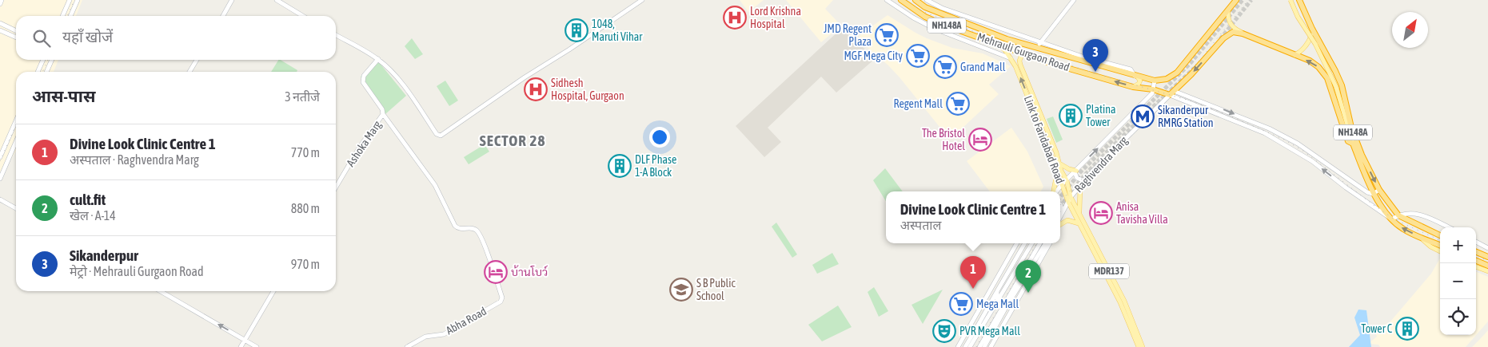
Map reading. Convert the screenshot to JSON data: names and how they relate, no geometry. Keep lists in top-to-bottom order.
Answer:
{
  "streets": {
    "highway": ["NH148A", "Mehrauli Gurgaon Road"],
    "main road": ["Link to Faridabad Road", "MDR137"],
    "street": ["Ashoka Marg", "Raghvendra Marg", "Abha Road"]
  },
  "crossings": [
    ["Mehrauli Gurgaon Road", "Link to Faridabad Road"],
    ["Mehrauli Gurgaon Road", "Raghvendra Marg"],
    ["Link to Faridabad Road", "Raghvendra Marg"],
    ["Ashoka Marg", "Abha Road"]
  ],
  "districts": ["SECTOR 28"],
  "places": {
    "hospital": ["Lord Krishna Hospital", "Sidhesh Hospital, Gurgaon"],
    "building": [
      "1048, Maruti Vihar",
      "Platina Tower",
      "DLF Phase 1-A Block",
      "Tower C"
    ],
    "supermarket": [
      "JMD Regent Plaza",
      "MGF Mega City",
      "Grand Mall",
      "Regent Mall",
      "Mega Mall"
    ],
    "metro station": ["Sikanderpur RMRG Station"],
    "hotel": ["The Bristol Hotel", "Anisa Tavisha Villa", "บ้านโบว์"],
    "school or university": ["S B Public School"],
    "theatre": ["PVR Mega Mall"]
  },
  "north": "top right",
  "page": {
    "search": "यहाँ खोजें",
    "pins": ["3", "1", "2"],
    "heading": ["आस-पास", "3 नतीजे"],
    "list": [
      {
        "mark": "1",
        "name": "Divine Look Clinic Centre 1",
        "note": "अस्पताल · Raghvendra Marg",
        "value": "770 m"
      },
      {
        "mark": "2",
        "name": "cult.fit",
        "note": "खेल · A-14",
        "value": "880 m"
      },
      {
        "mark": "3",
        "name": "Sikanderpur",
        "note": "मेट्रो · Mehrauli Gurgaon Road",
        "value": "970 m"
      }
    ],
    "popup": ["Divine Look Clinic Centre 1", "अस्पताल"],
    "map_buttons": ["+", "−"]
  }
}
